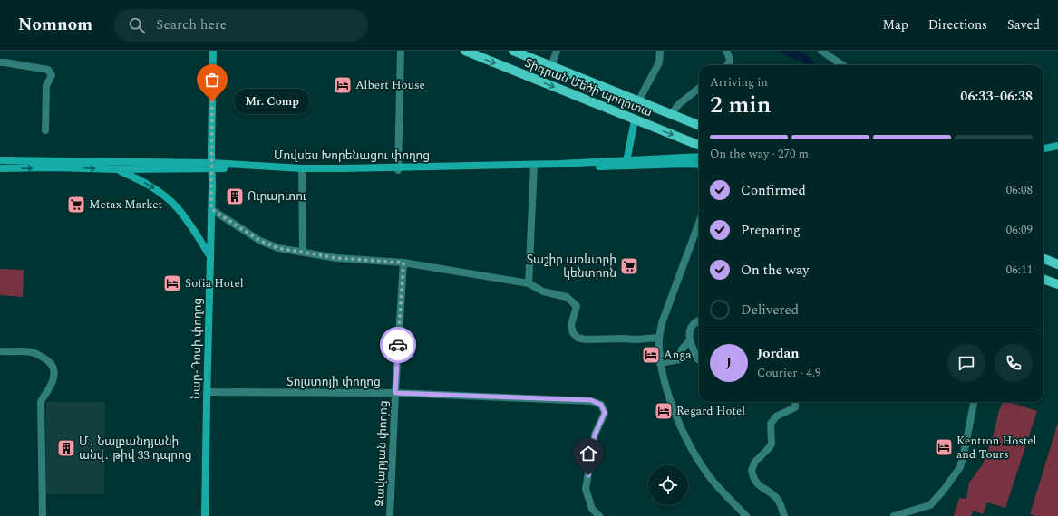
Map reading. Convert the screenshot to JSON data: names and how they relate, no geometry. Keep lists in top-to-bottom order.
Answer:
{
  "streets": {
    "main road": ["Տիգրան Մեծի պողոտա", "Մովսես Խորենացու փողոց", "Նար-Դոսի փողոց"],
    "street": ["Տոլստոյի փողոց", "Զավարյան փողոց"]
  },
  "crossings": [
    ["Մովսես Խորենացու փողոց", "Նար-Դոսի փողոց"],
    ["Նար-Դոսի փողոց", "Տոլստոյի փողոց"],
    ["Տոլստոյի փողոց", "Զավարյան փողոց"]
  ],
  "places": {
    "hotel": [
      "Albert House",
      "Sofia Hotel",
      "Anga",
      "Regard Hotel",
      "Kentron Hostel and Tours"
    ],
    "other": ["Mr. Comp"],
    "building": ["Ուրարտու", "Մ․ Նալբանդյանի անվ․ թիվ 33 դպրոց"],
    "supermarket": ["Metax Market", "Տաշիր առևտրի կենտրոն"]
  },
  "page": {
    "header": "Nomnom",
    "search": "Search here",
    "nav": ["Map", "Directions", "Saved"],
    "heading": ["2 min", "Arriving in", "06:33–06:38"],
    "panel": ["Jordan", "Courier · 4.9"],
    "bubble": "Mr. Comp",
    "bar": "On the way · 270 m",
    "list": [
      ["Confirmed", "06:08"],
      ["Preparing", "06:09"],
      ["On the way", "06:11"],
      "Delivered"
    ],
    "round": "J"
  }
}
